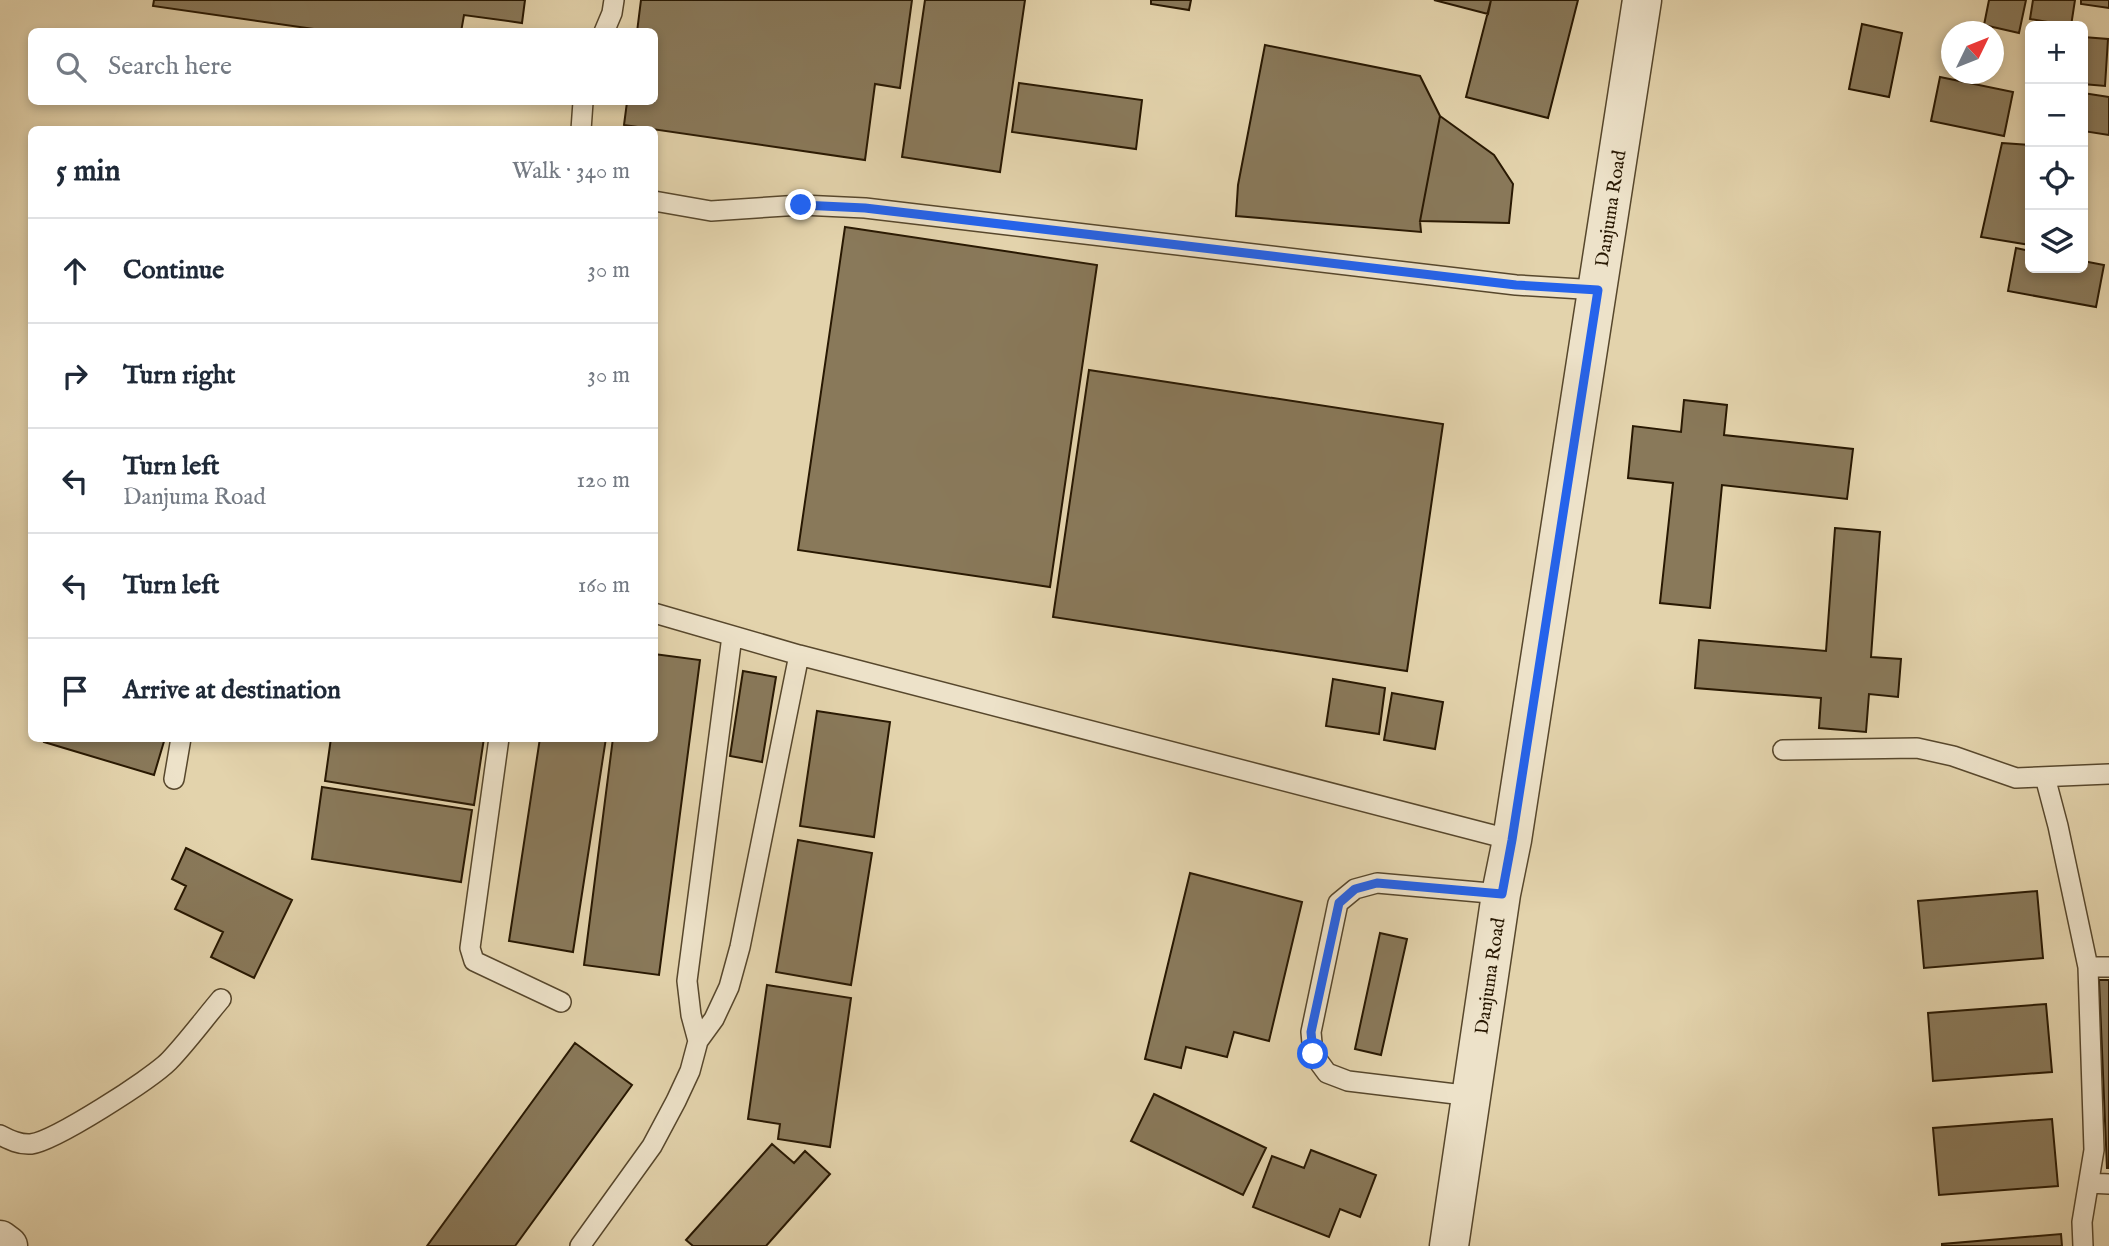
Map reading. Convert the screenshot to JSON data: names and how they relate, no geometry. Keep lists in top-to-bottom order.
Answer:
{
  "streets": {
    "street": ["Danjuma Road"]
  },
  "north": "top right",
  "page": {
    "map_buttons": ["+", "−"],
    "search": "Search here",
    "heading": ["5 min", "Walk · 340 m"],
    "list": [
      ["Continue", "30 m"],
      ["Turn right", "30 m"],
      ["Turn left", "Danjuma Road", "120 m"],
      ["Turn left", "160 m"],
      "Arrive at destination"
    ]
  }
}
